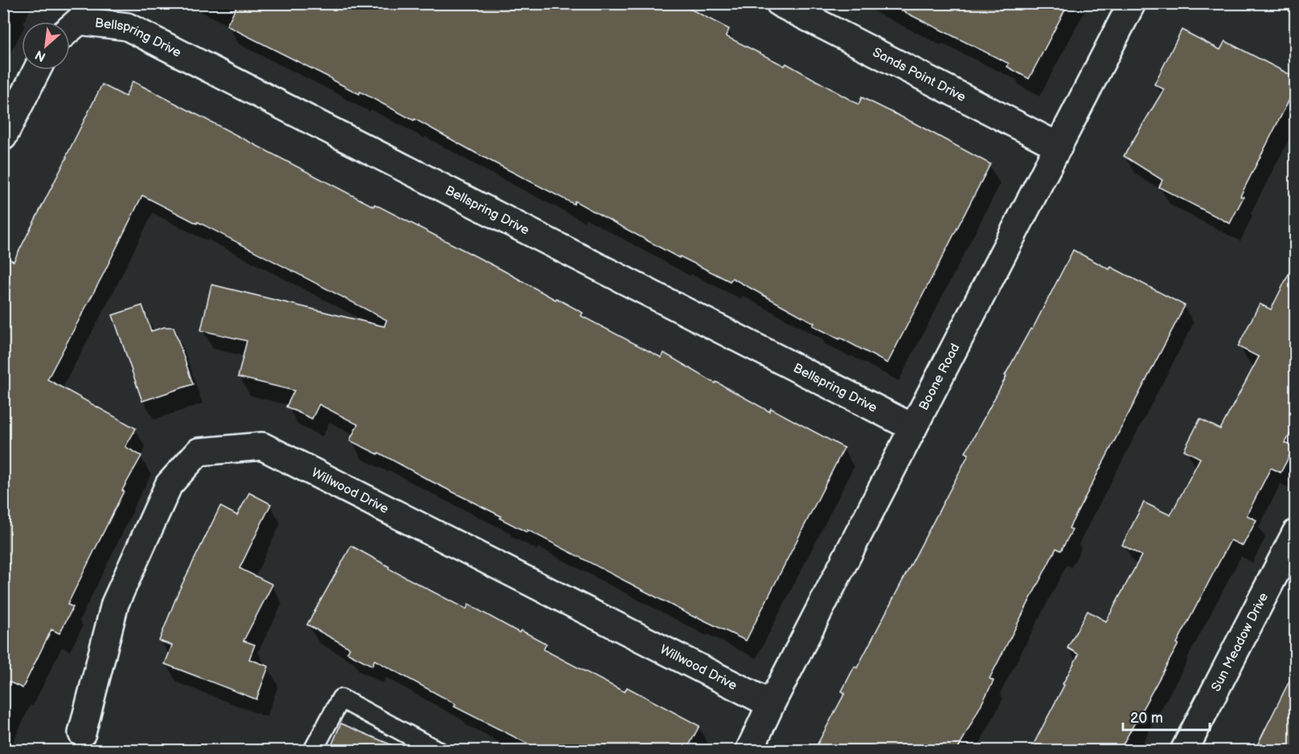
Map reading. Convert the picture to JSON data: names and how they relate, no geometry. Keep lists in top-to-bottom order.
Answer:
{
  "streets": {
    "street": [
      "Bellspring Drive",
      "Sands Point Drive",
      "Boone Road",
      "Willwood Drive",
      "Sun Meadow Drive"
    ]
  },
  "crossings": [
    ["Bellspring Drive", "Boone Road"],
    ["Sands Point Drive", "Boone Road"],
    ["Boone Road", "Willwood Drive"]
  ],
  "scale_bar": "20 m",
  "north": "bottom left"
}
